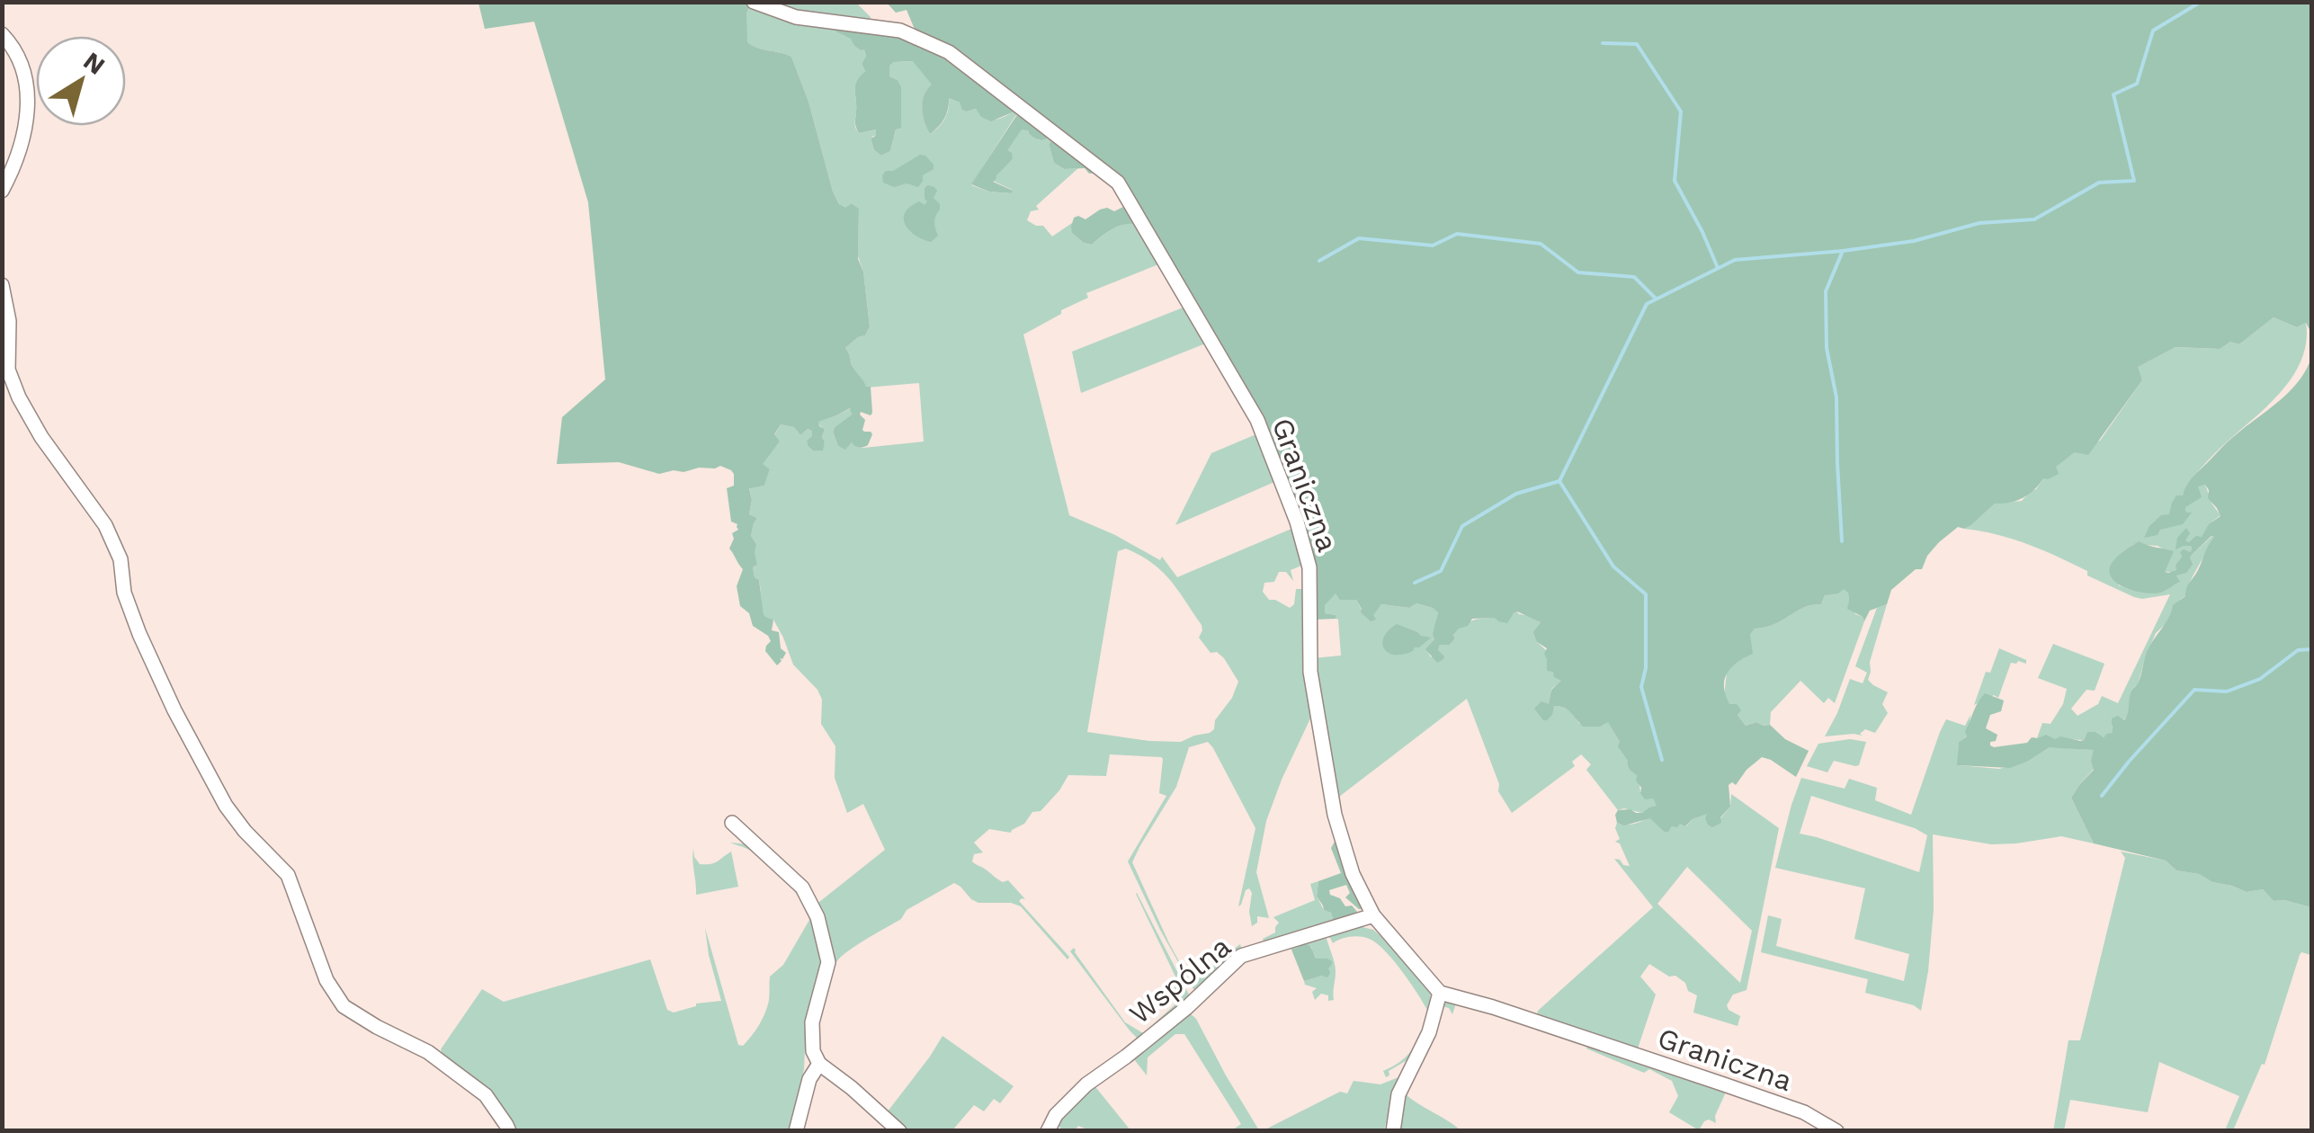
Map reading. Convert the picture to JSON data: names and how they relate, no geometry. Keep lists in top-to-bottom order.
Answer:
{
  "streets": {
    "street": ["Graniczna", "Wspólna"]
  },
  "crossings": [
    ["Graniczna", "Wspólna"]
  ],
  "north": "top right"
}
